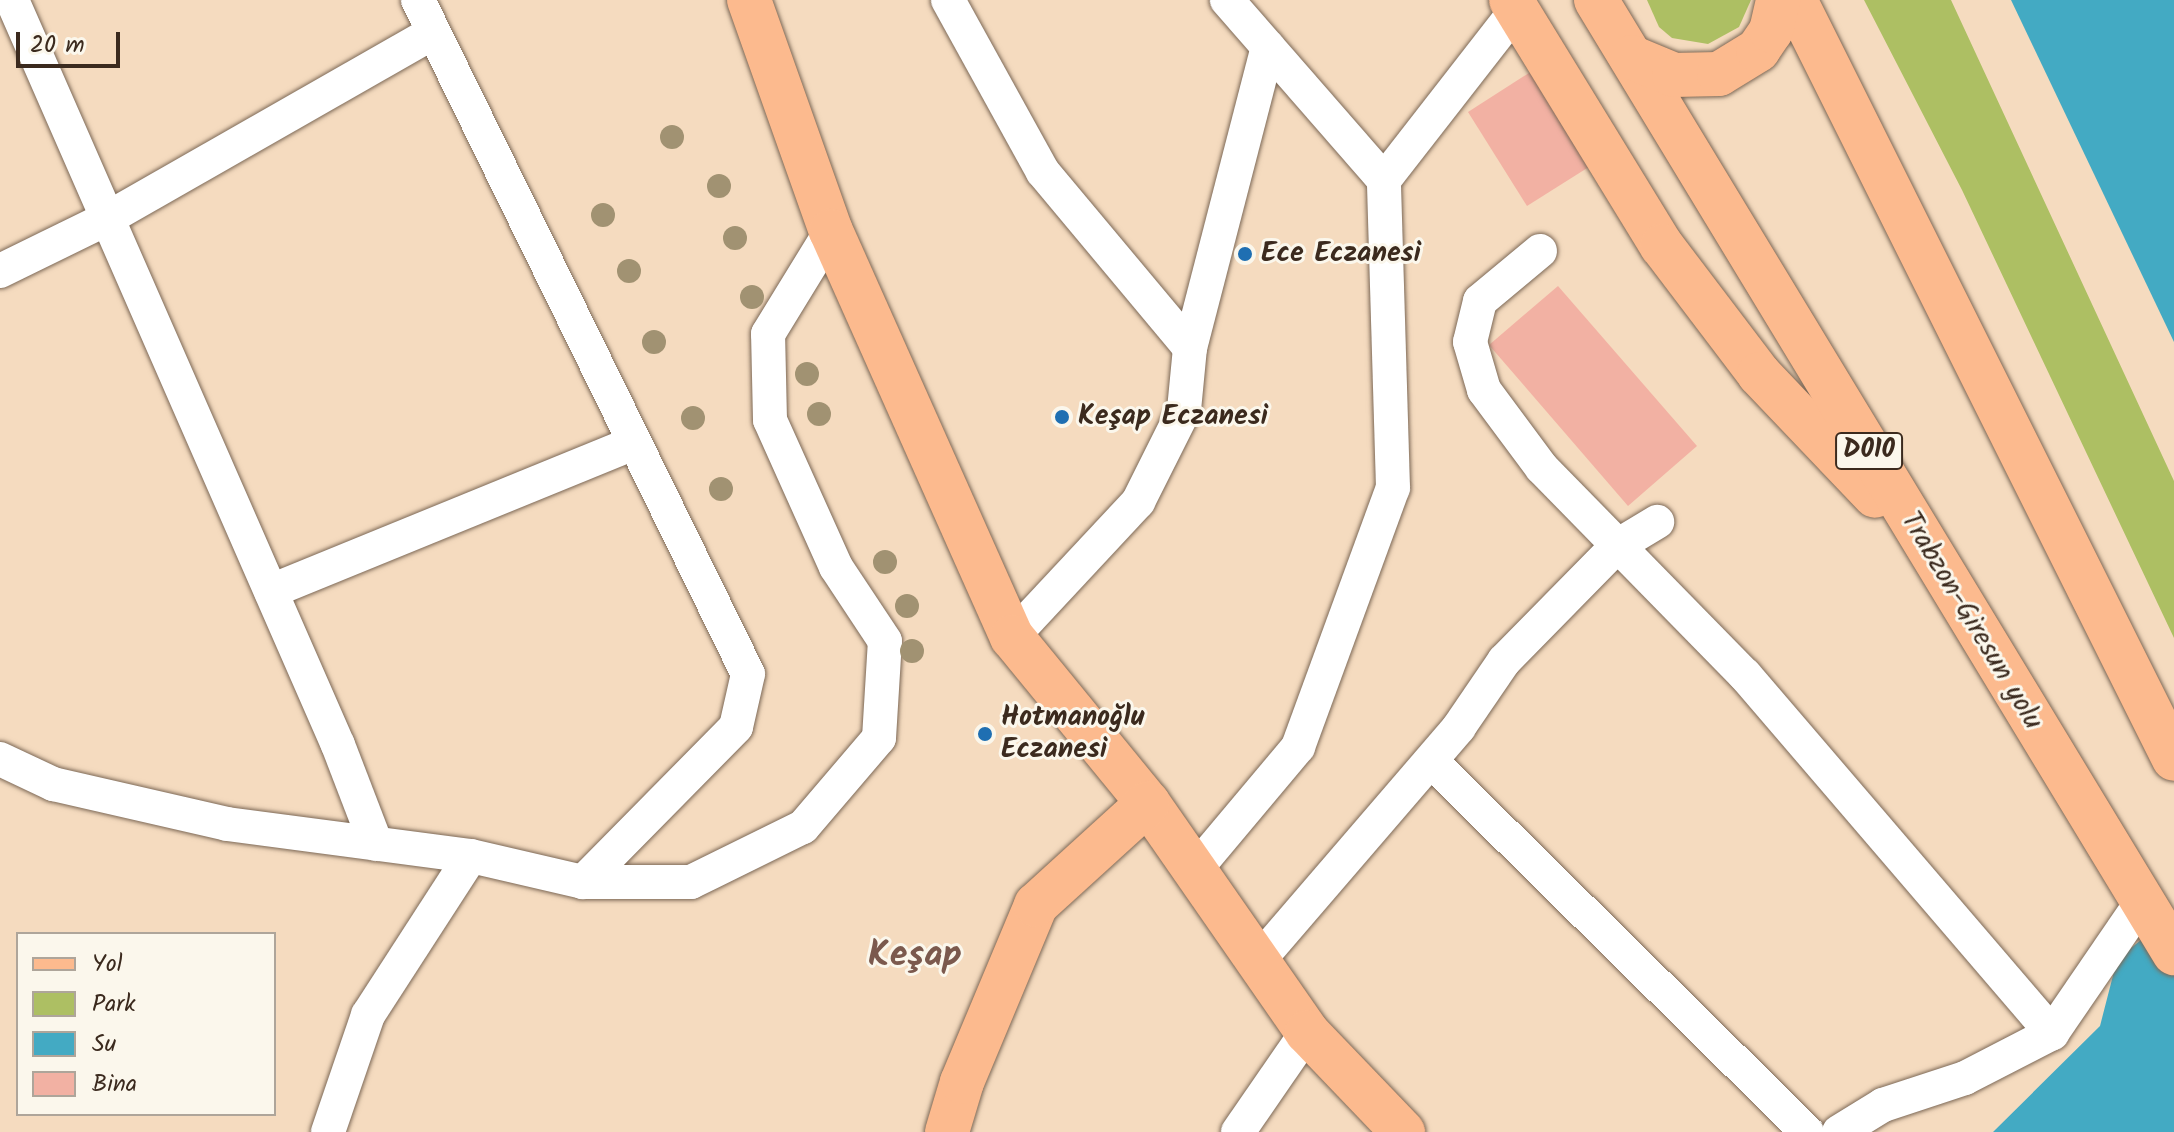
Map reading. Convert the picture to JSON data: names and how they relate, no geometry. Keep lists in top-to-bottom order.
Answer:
{
  "streets": {
    "main road": ["D010", "Trabzon-Giresun yolu"]
  },
  "districts": ["Keşap"],
  "places": ["Ece Eczanesi", "Keşap Eczanesi", "Hotmanoğlu Eczanesi"],
  "legend": [
    "Yol",
    "Park",
    "Su",
    "Bina"
  ],
  "scale_bar": "20 m"
}
